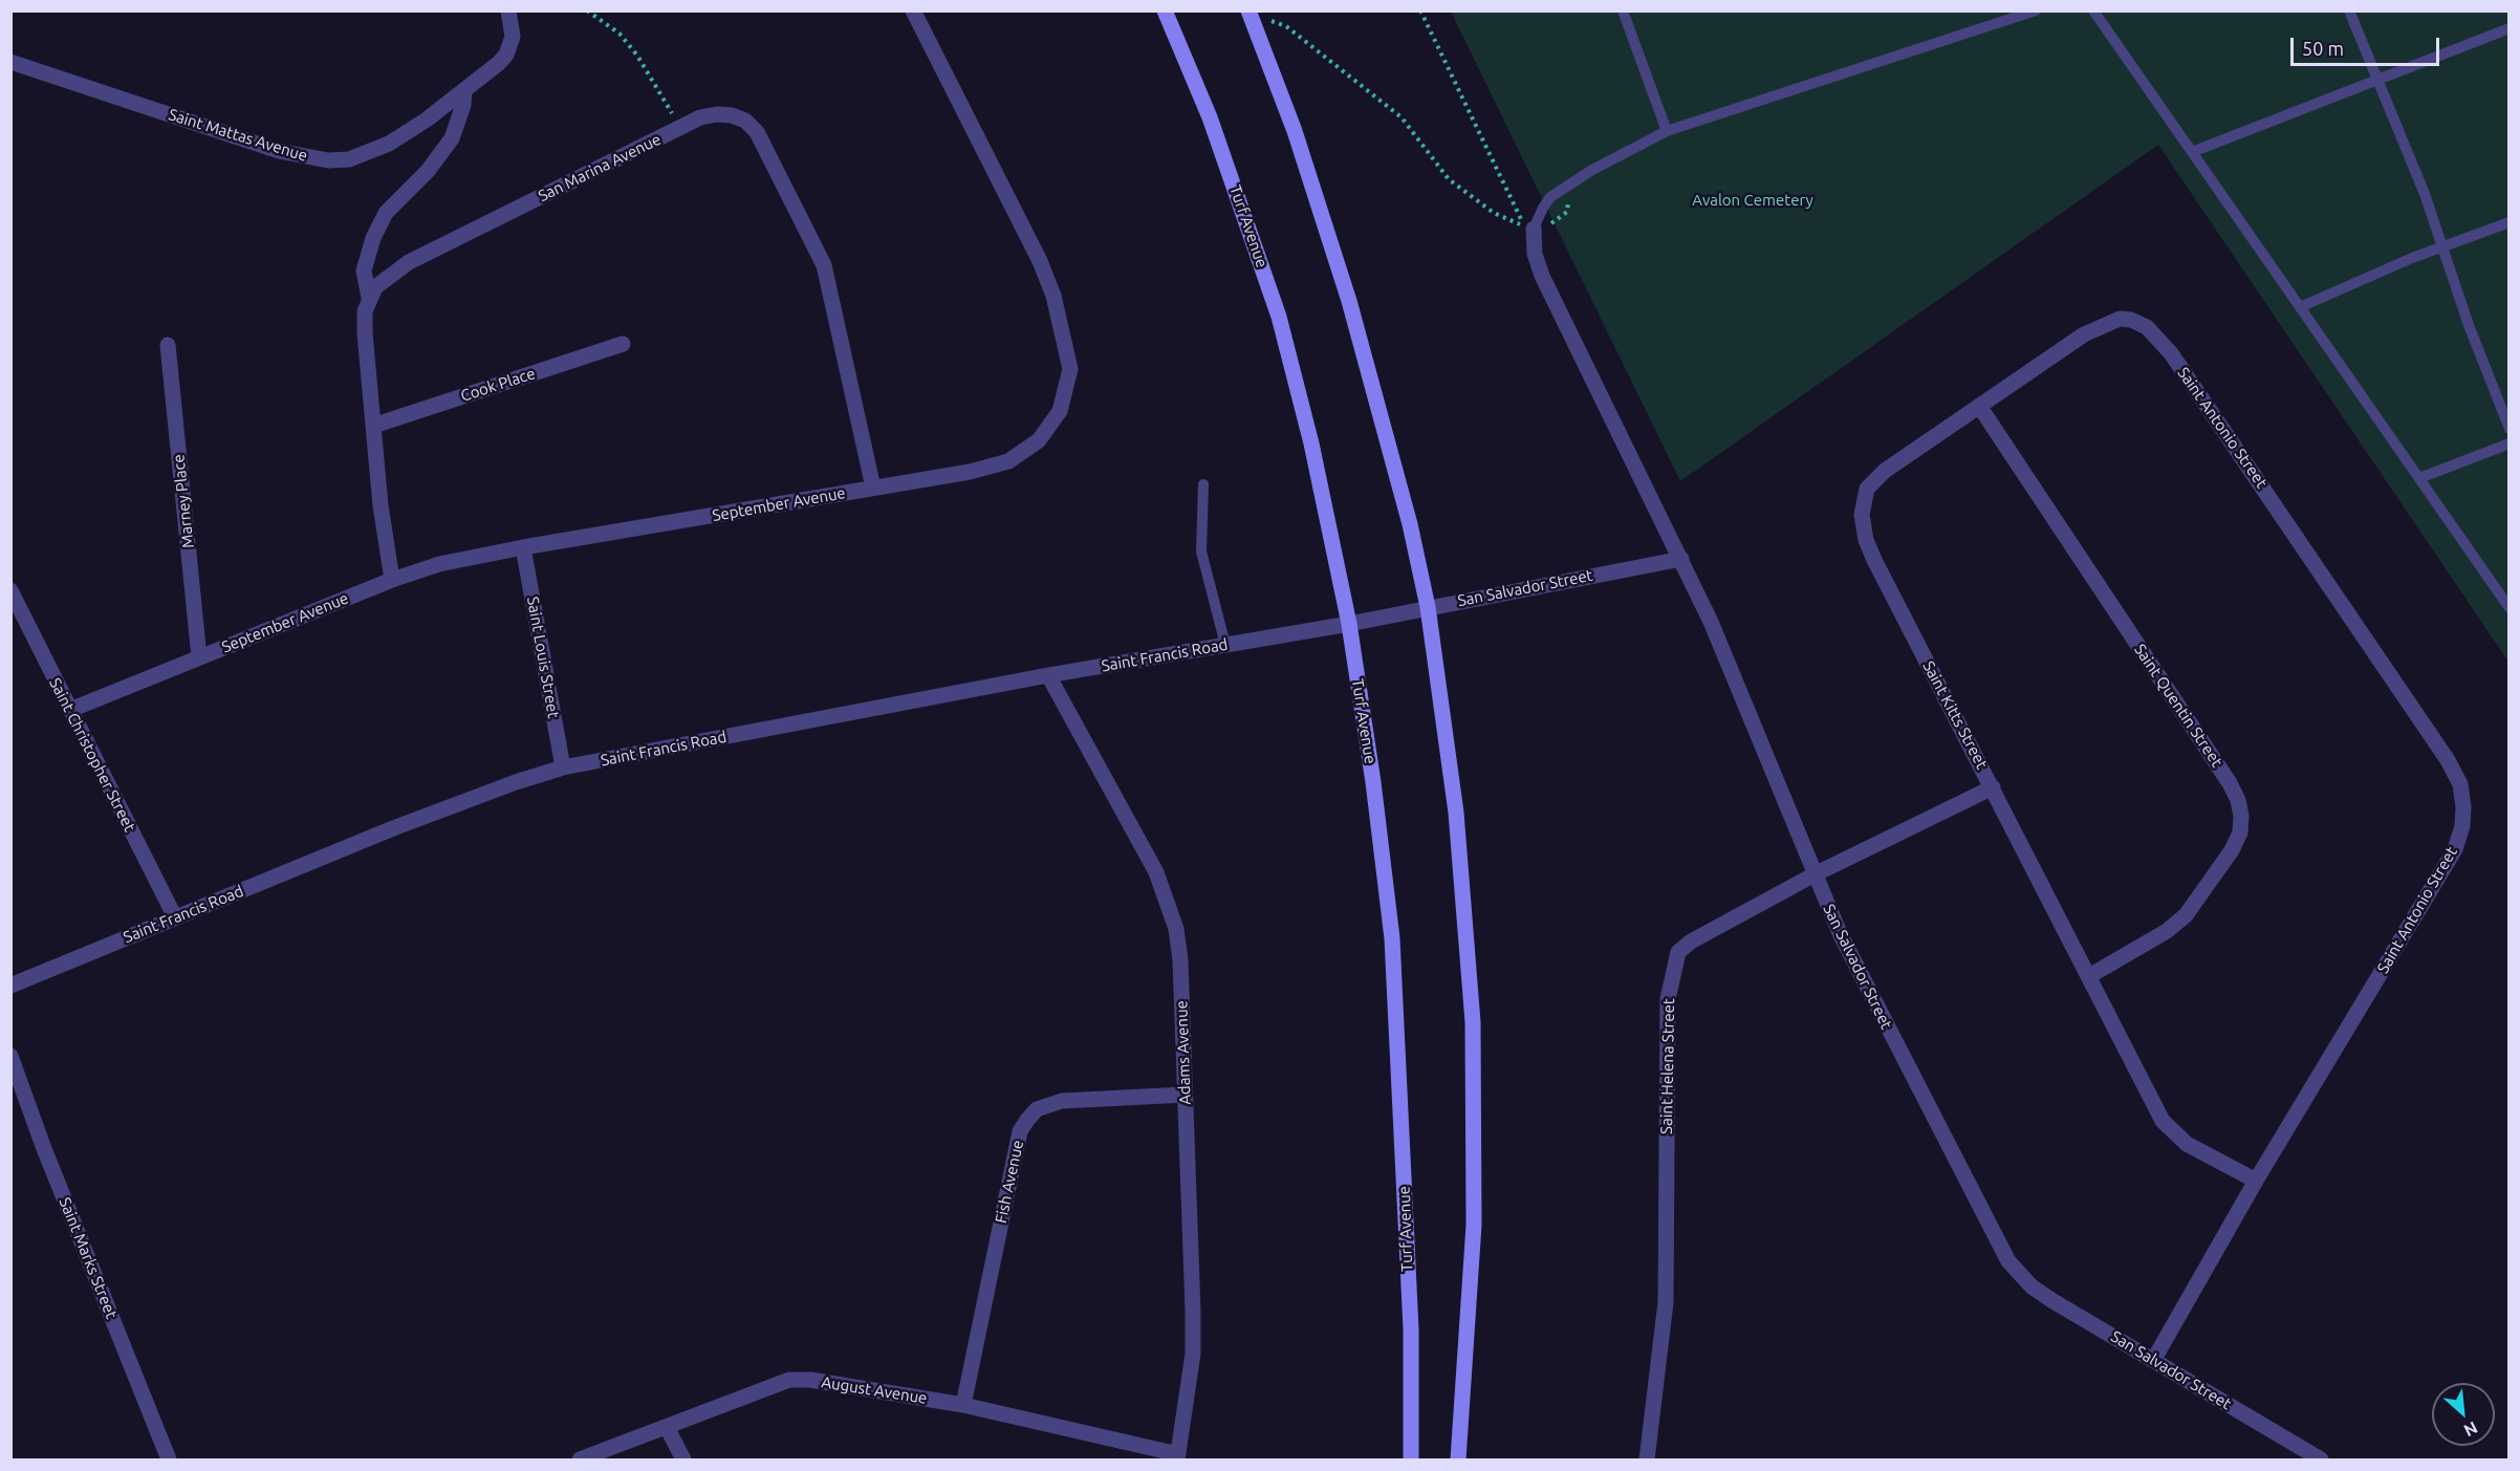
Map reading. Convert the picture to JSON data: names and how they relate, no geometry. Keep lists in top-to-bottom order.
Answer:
{
  "streets": {
    "main road": ["Turf Avenue"],
    "street": [
      "Saint Mattas Avenue",
      "San Marina Avenue",
      "Cook Place",
      "Saint Antonio Street",
      "Marney Place",
      "September Avenue",
      "San Salvador Street",
      "Saint Francis Road",
      "Saint Louis Street",
      "Saint Quentin Street",
      "Saint Kitts Street",
      "Saint Christopher Street",
      "Adams Avenue",
      "Saint Helena Street",
      "Fish Avenue",
      "Saint Marks Street",
      "August Avenue"
    ]
  },
  "crossings": [
    ["San Marina Avenue", "September Avenue"],
    ["Turf Avenue", "San Salvador Street"],
    ["Turf Avenue", "Saint Francis Road"],
    ["Saint Antonio Street", "San Salvador Street"],
    ["Saint Antonio Street", "Saint Kitts Street"],
    ["Marney Place", "September Avenue"],
    ["September Avenue", "Saint Louis Street"],
    ["September Avenue", "Saint Christopher Street"],
    ["San Salvador Street", "Saint Francis Road"],
    ["San Salvador Street", "Saint Helena Street"],
    ["Saint Francis Road", "Saint Louis Street"],
    ["Saint Francis Road", "Saint Christopher Street"],
    ["Saint Francis Road", "Adams Avenue"],
    ["Saint Quentin Street", "Saint Kitts Street"],
    ["Saint Kitts Street", "Saint Helena Street"],
    ["Adams Avenue", "Fish Avenue"],
    ["Adams Avenue", "August Avenue"],
    ["Fish Avenue", "August Avenue"]
  ],
  "parks": ["Avalon Cemetery"],
  "scale_bar": "50 m",
  "north": "bottom right"
}
